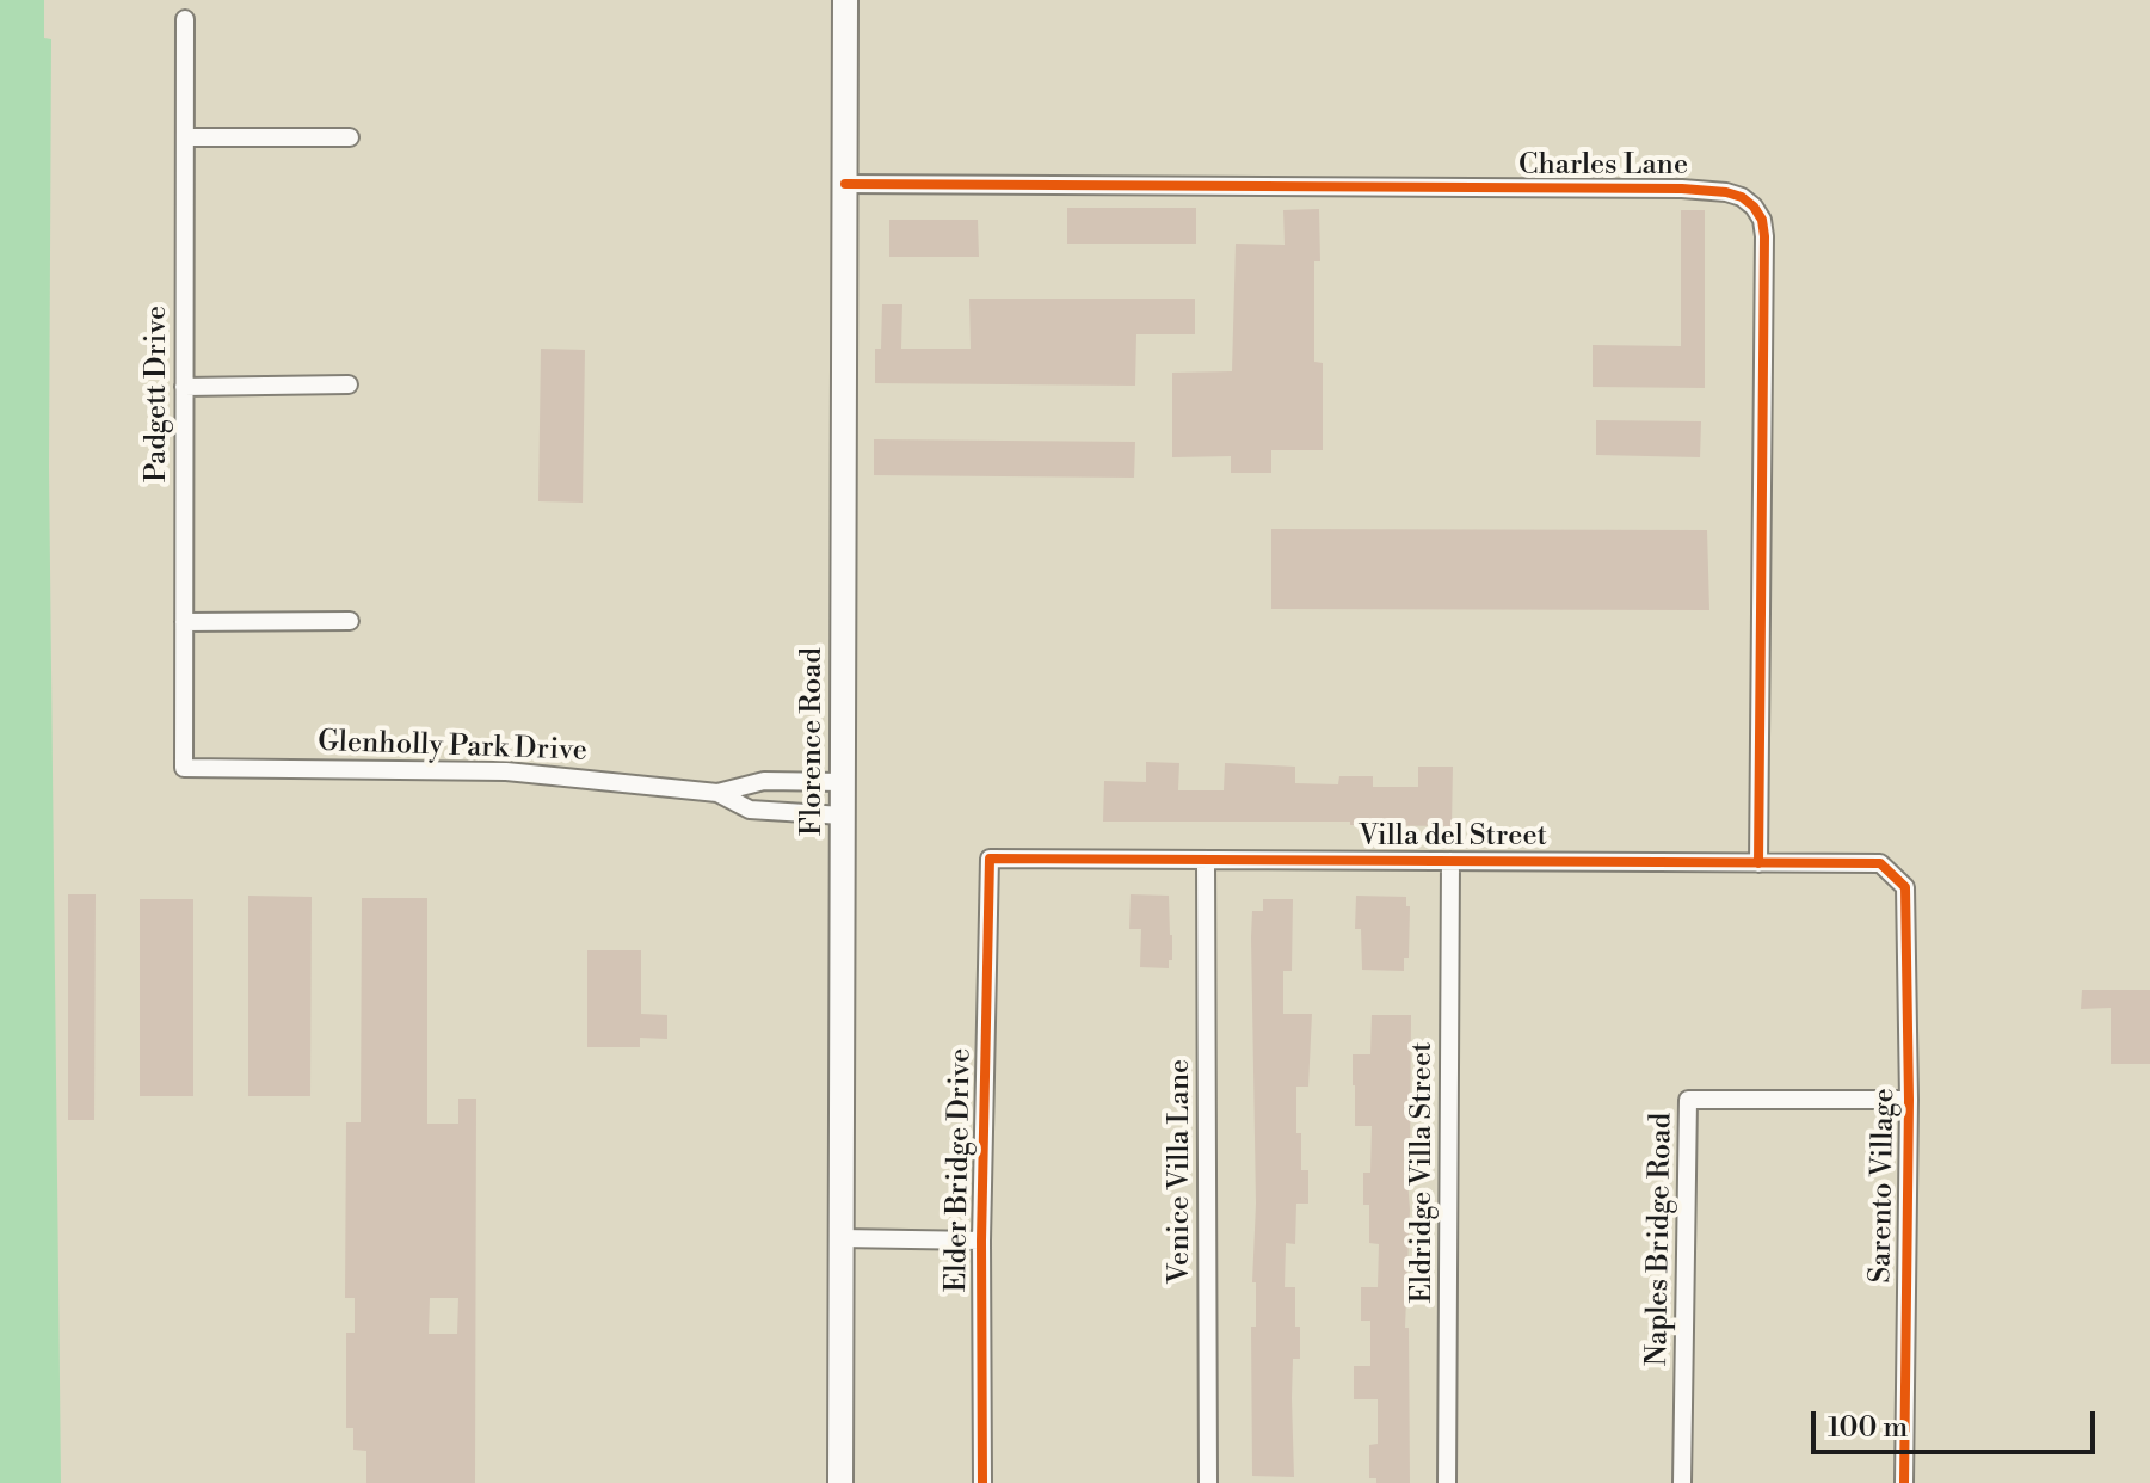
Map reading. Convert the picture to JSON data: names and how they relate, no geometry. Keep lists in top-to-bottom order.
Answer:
{
  "streets": {
    "street": [
      "Charles Lane",
      "Padgett Drive",
      "Florence Road",
      "Glenholly Park Drive",
      "Villa del Street",
      "Elder Bridge Drive",
      "Venice Villa Lane",
      "Eldridge Villa Street",
      "Sarento Village",
      "Naples Bridge Road"
    ]
  },
  "crossings": [
    ["Charles Lane", "Florence Road"],
    ["Charles Lane", "Villa del Street"],
    ["Padgett Drive", "Glenholly Park Drive"],
    ["Florence Road", "Glenholly Park Drive"],
    ["Villa del Street", "Elder Bridge Drive"],
    ["Villa del Street", "Venice Villa Lane"],
    ["Villa del Street", "Eldridge Villa Street"],
    ["Villa del Street", "Sarento Village"],
    ["Sarento Village", "Naples Bridge Road"]
  ],
  "scale_bar": "100 m"
}
